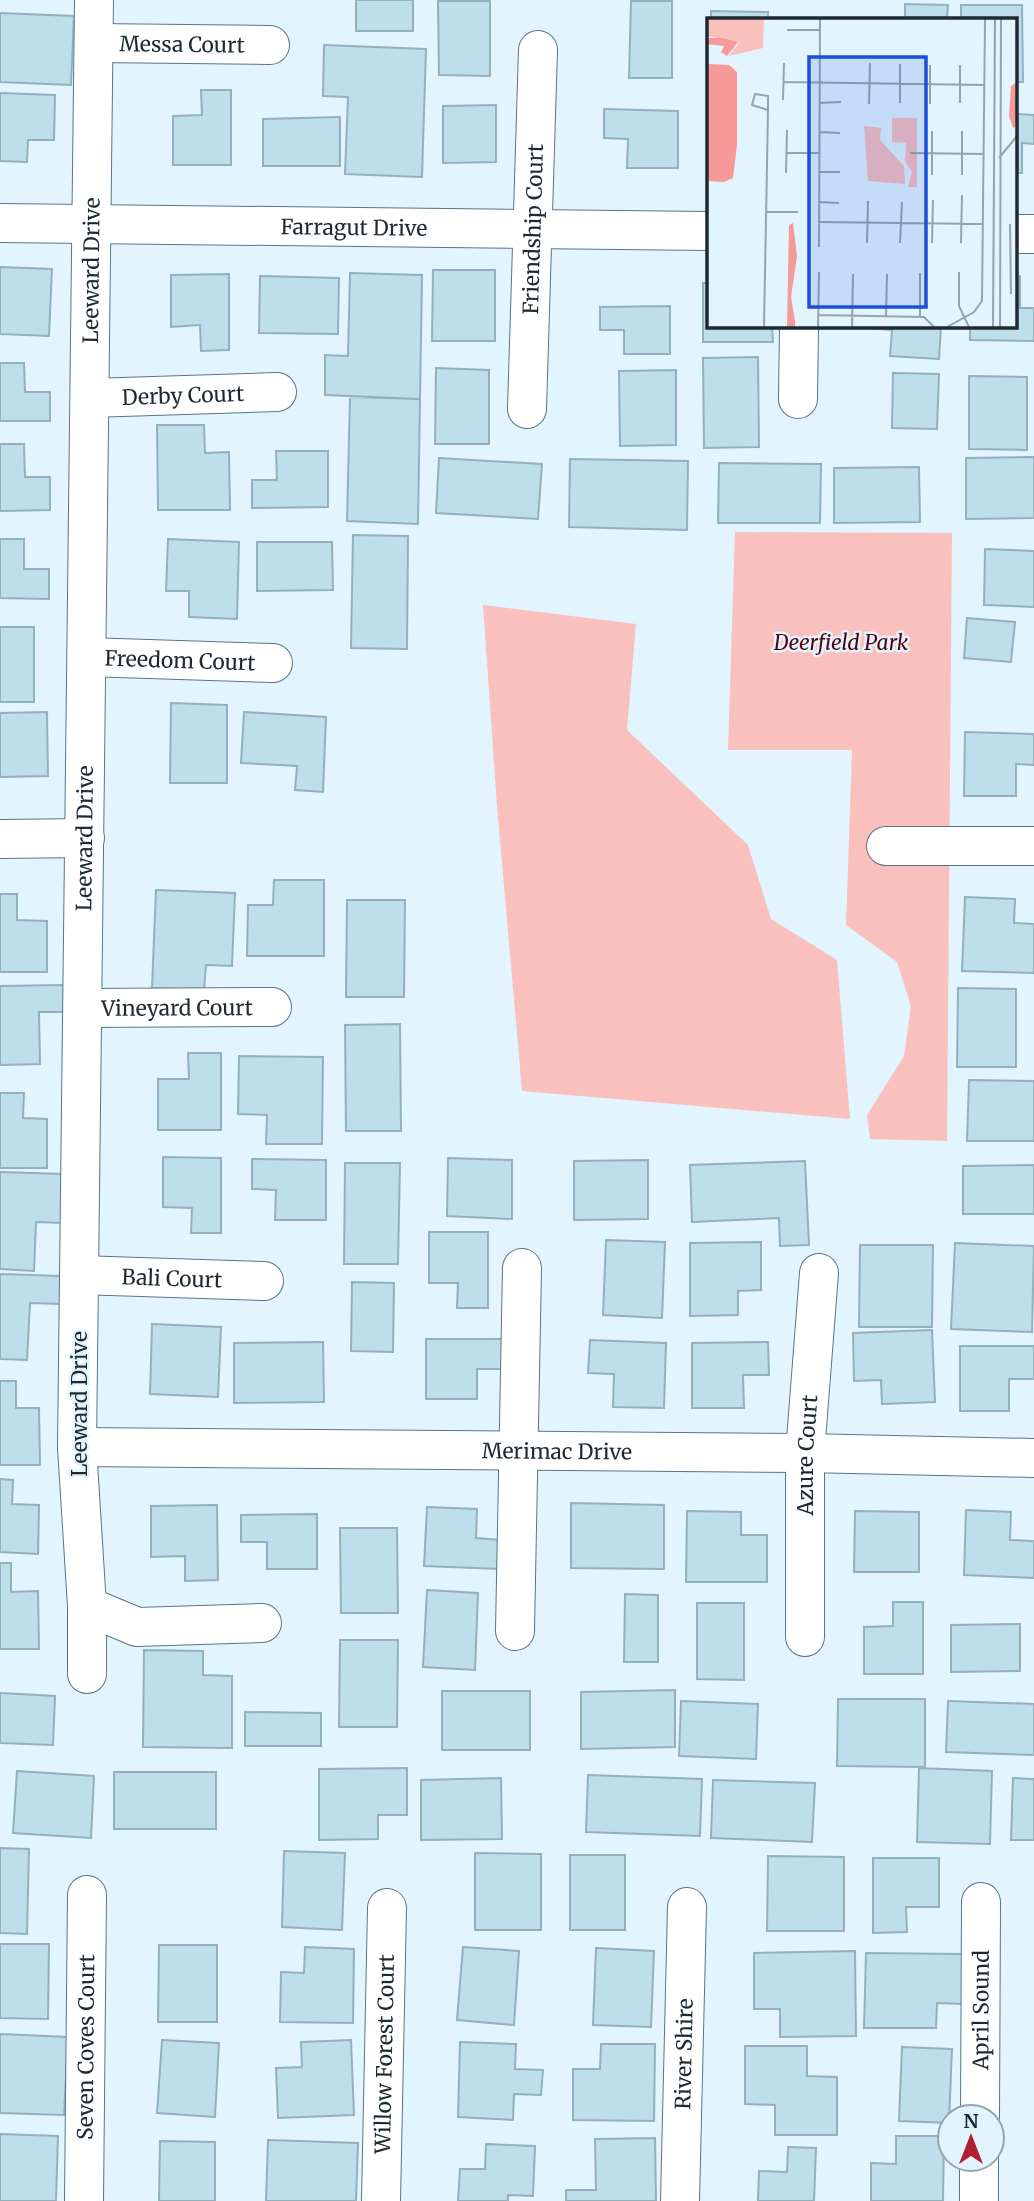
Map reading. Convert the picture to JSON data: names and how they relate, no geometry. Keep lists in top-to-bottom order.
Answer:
{
  "streets": {
    "street": [
      "Messa Court",
      "Farragut Drive",
      "Friendship Court",
      "Leeward Drive",
      "Derby Court",
      "Freedom Court",
      "Vineyard Court",
      "Bali Court",
      "Merimac Drive",
      "Azure Court",
      "April Sound",
      "Seven Coves Court",
      "River Shire",
      "Willow Forest Court"
    ]
  },
  "crossings": [
    ["Messa Court", "Leeward Drive"],
    ["Farragut Drive", "Friendship Court"],
    ["Farragut Drive", "Leeward Drive"],
    ["Leeward Drive", "Derby Court"],
    ["Leeward Drive", "Freedom Court"],
    ["Leeward Drive", "Vineyard Court"],
    ["Leeward Drive", "Bali Court"],
    ["Leeward Drive", "Merimac Drive"],
    ["Merimac Drive", "Azure Court"]
  ],
  "parks": ["Deerfield Park"],
  "north": "top"
}
